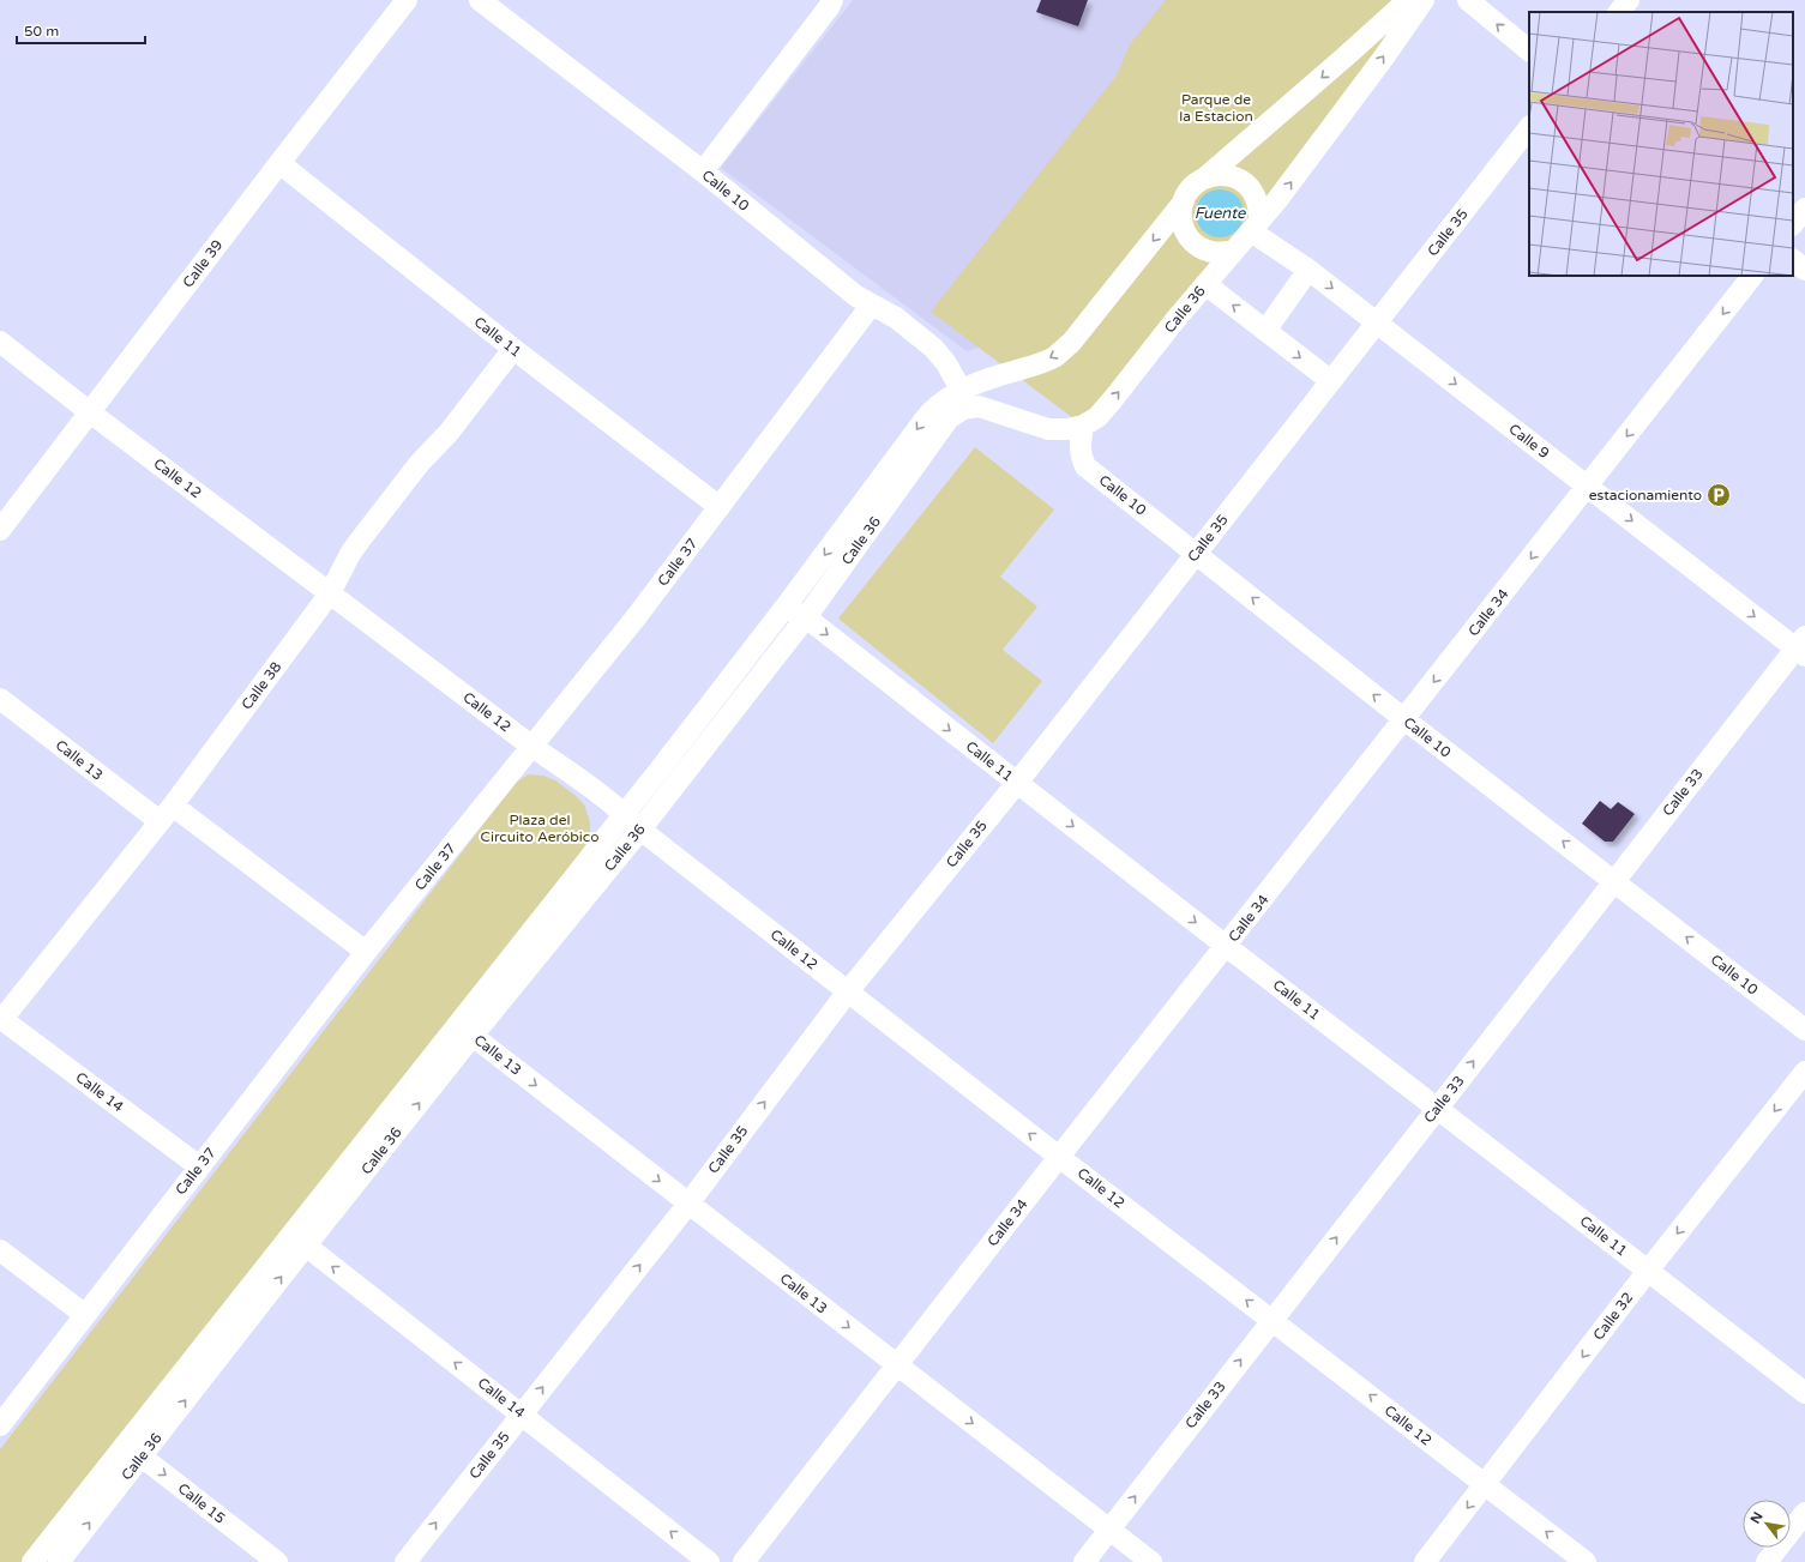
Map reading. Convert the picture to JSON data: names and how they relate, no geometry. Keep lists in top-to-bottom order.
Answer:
{
  "streets": {
    "street": [
      "Calle 10",
      "Calle 35",
      "Calle 39",
      "Calle 36",
      "Calle 11",
      "Calle 9",
      "Calle 12",
      "Calle 37",
      "Calle 34",
      "Calle 38",
      "Calle 13",
      "Calle 33",
      "Calle 14",
      "Calle 32",
      "Calle 15"
    ]
  },
  "crossings": [
    ["Calle 10", "Calle 35"],
    ["Calle 10", "Calle 36"],
    ["Calle 10", "Calle 37"],
    ["Calle 10", "Calle 34"],
    ["Calle 10", "Calle 33"],
    ["Calle 35", "Calle 11"],
    ["Calle 35", "Calle 9"],
    ["Calle 35", "Calle 12"],
    ["Calle 35", "Calle 13"],
    ["Calle 35", "Calle 14"],
    ["Calle 39", "Calle 11"],
    ["Calle 39", "Calle 12"],
    ["Calle 36", "Calle 11"],
    ["Calle 36", "Calle 9"],
    ["Calle 36", "Calle 12"],
    ["Calle 36", "Calle 13"],
    ["Calle 36", "Calle 14"],
    ["Calle 36", "Calle 15"],
    ["Calle 11", "Calle 37"],
    ["Calle 11", "Calle 34"],
    ["Calle 11", "Calle 38"],
    ["Calle 11", "Calle 33"],
    ["Calle 11", "Calle 32"],
    ["Calle 9", "Calle 34"],
    ["Calle 9", "Calle 33"],
    ["Calle 12", "Calle 37"],
    ["Calle 12", "Calle 34"],
    ["Calle 12", "Calle 38"],
    ["Calle 12", "Calle 33"],
    ["Calle 12", "Calle 32"],
    ["Calle 37", "Calle 13"],
    ["Calle 37", "Calle 14"],
    ["Calle 34", "Calle 13"],
    ["Calle 38", "Calle 13"],
    ["Calle 38", "Calle 14"],
    ["Calle 13", "Calle 33"]
  ],
  "one_way": [
    "Calle 10",
    "Calle 35",
    "Calle 9",
    "Calle 12",
    "Calle 13",
    "Calle 33",
    "Calle 14",
    "Calle 32",
    "Calle 15"
  ],
  "water": ["Fuente"],
  "parks": ["Parque de la Estacion", "Plaza del Circuito Aeróbico"],
  "places": {
    "parking": ["estacionamiento"]
  },
  "scale_bar": "50 m",
  "north": "top left"
}
